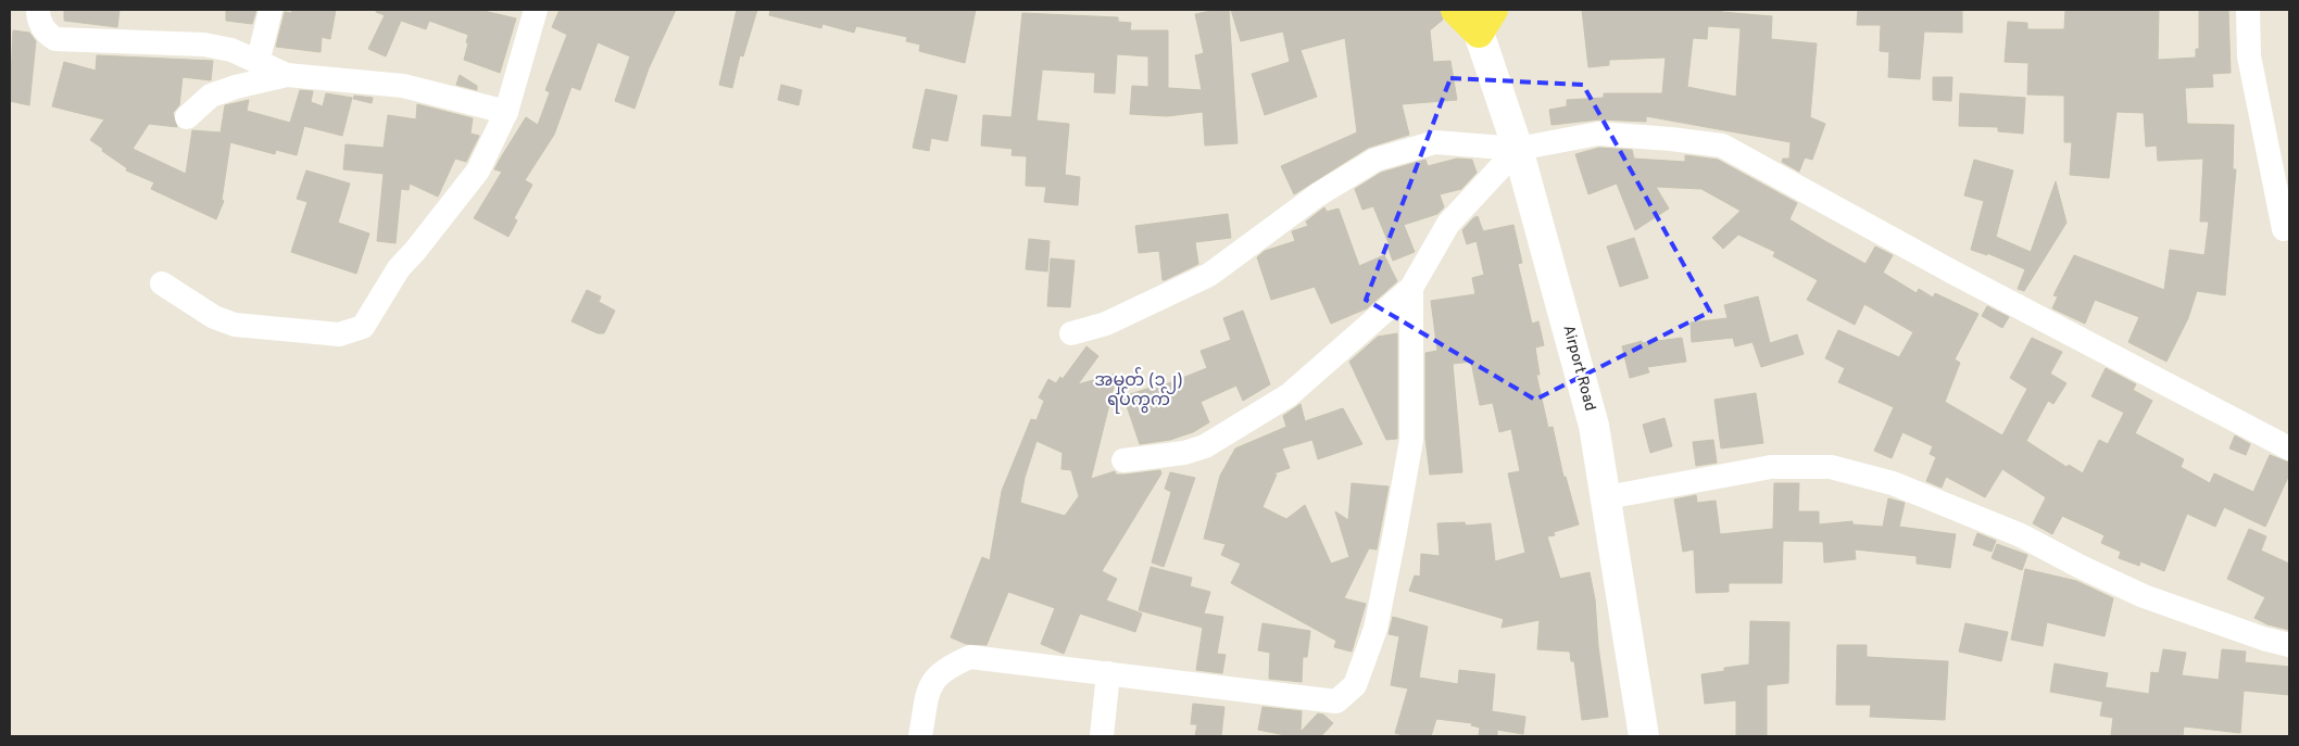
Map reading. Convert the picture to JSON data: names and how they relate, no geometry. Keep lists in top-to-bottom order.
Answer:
{
  "streets": {
    "main road": ["Airport Road"]
  },
  "districts": ["အမှတ် (၁၂) ရပ်ကွက်"]
}
